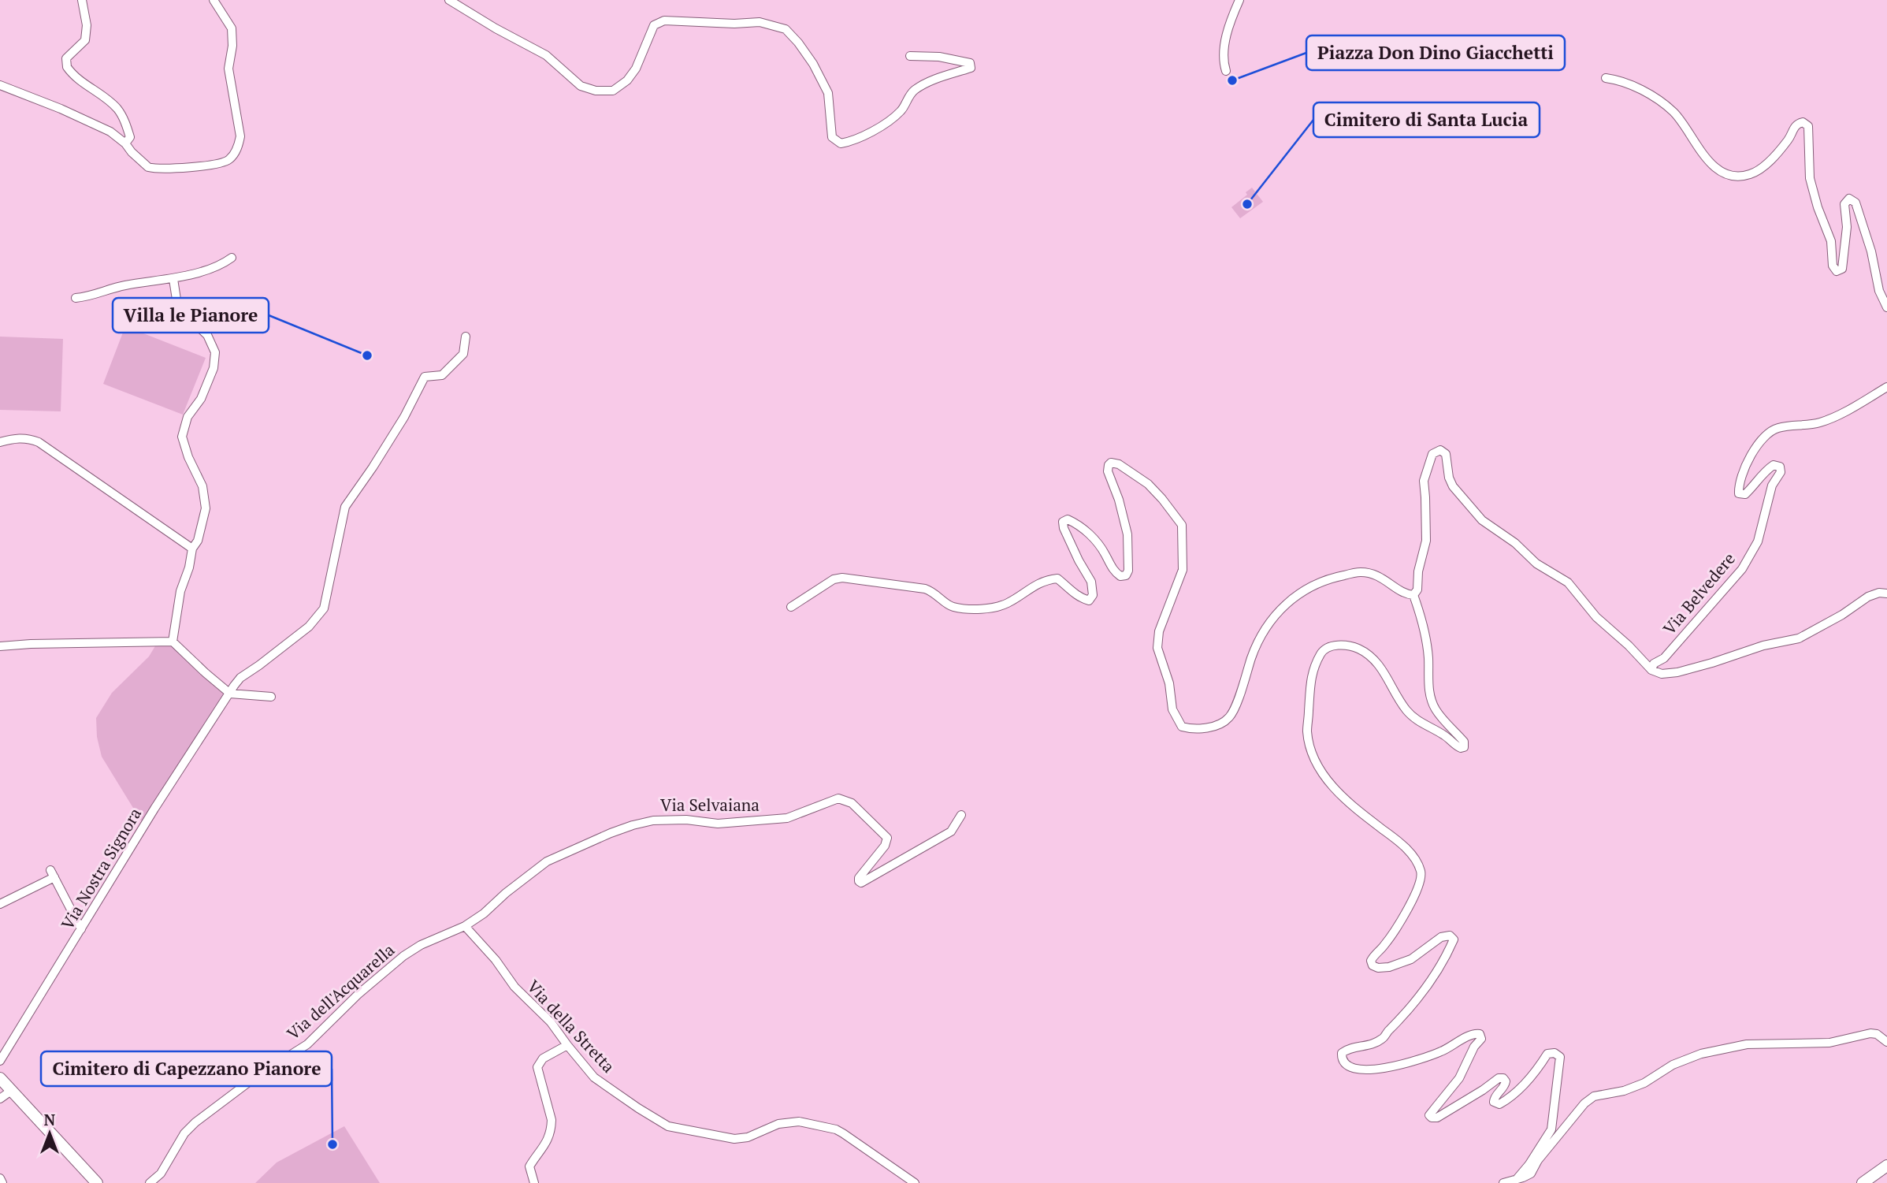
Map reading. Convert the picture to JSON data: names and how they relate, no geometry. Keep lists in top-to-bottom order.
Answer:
{
  "streets": {
    "street": [
      "Via Belvedere",
      "Via Selvaiana",
      "Via Nostra Signora",
      "Via dell'Acquarella",
      "Via della Stretta"
    ]
  },
  "crossings": [
    ["Via Selvaiana", "Via dell'Acquarella"],
    ["Via Selvaiana", "Via della Stretta"],
    ["Via dell'Acquarella", "Via della Stretta"]
  ],
  "places": [
    "Piazza Don Dino Giacchetti",
    "Cimitero di Santa Lucia",
    "Villa le Pianore",
    "Cimitero di Capezzano Pianore"
  ],
  "north": "top"
}
